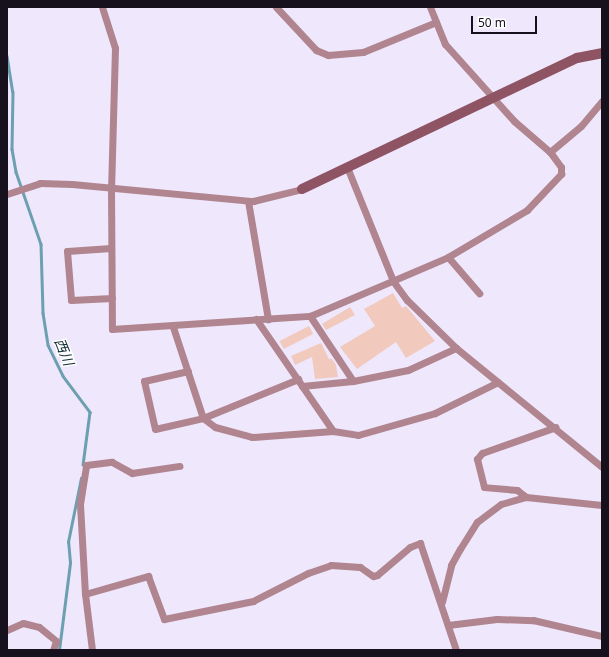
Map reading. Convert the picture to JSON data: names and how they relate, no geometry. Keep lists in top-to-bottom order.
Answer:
{
  "water": ["西川"],
  "scale_bar": "50 m"
}
